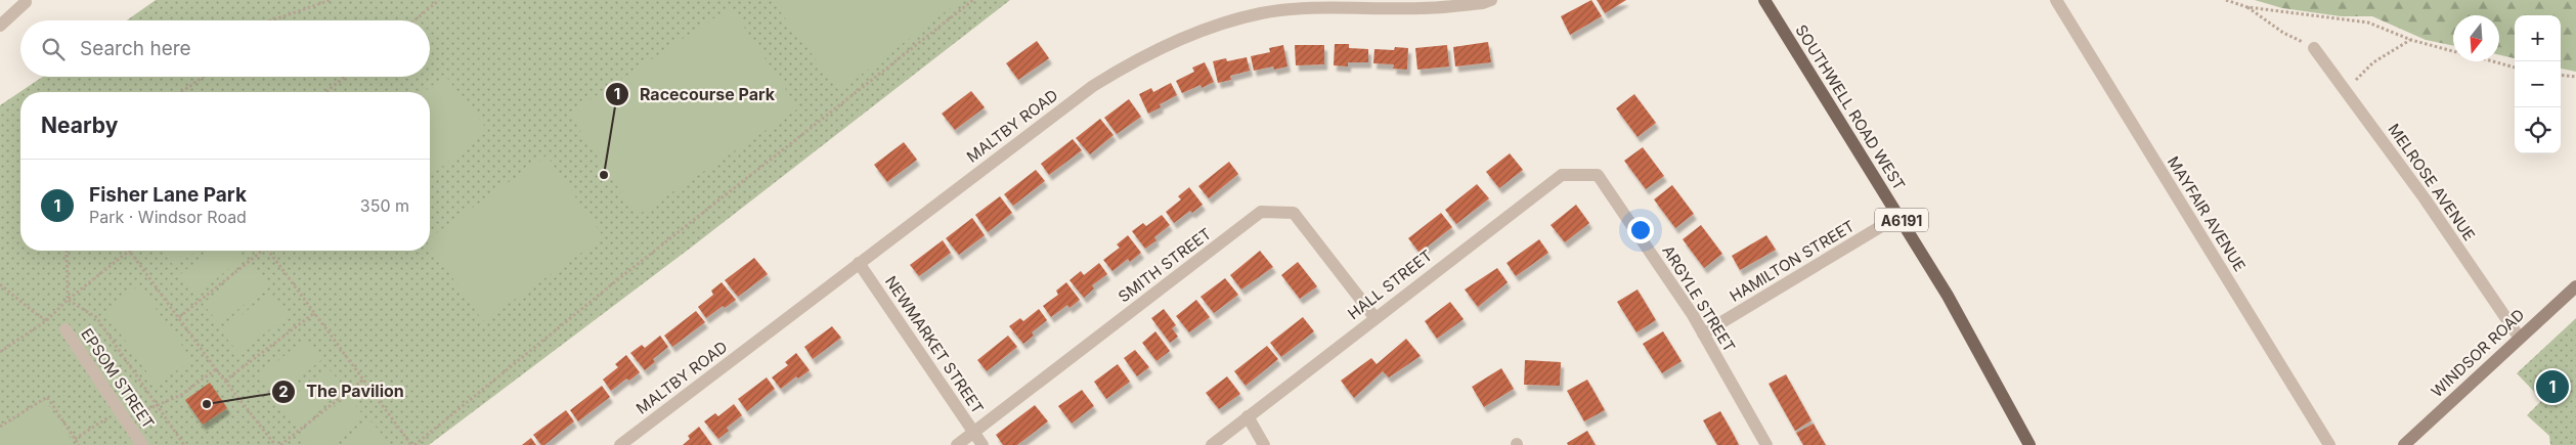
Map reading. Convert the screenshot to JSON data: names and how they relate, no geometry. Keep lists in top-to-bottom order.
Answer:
{
  "streets": {
    "main road": ["SOUTHWELL ROAD WEST", "A6191", "WINDSOR ROAD"],
    "street": [
      "MALTBY ROAD",
      "MELROSE AVENUE",
      "MAYFAIR AVENUE",
      "HAMILTON STREET",
      "SMITH STREET",
      "HALL STREET",
      "ARGYLE STREET",
      "NEWMARKET STREET",
      "EPSOM STREET"
    ]
  },
  "crossings": [
    ["SOUTHWELL ROAD WEST", "HAMILTON STREET"],
    ["MALTBY ROAD", "NEWMARKET STREET"],
    ["MELROSE AVENUE", "WINDSOR ROAD"],
    ["HAMILTON STREET", "ARGYLE STREET"],
    ["SMITH STREET", "HALL STREET"],
    ["SMITH STREET", "NEWMARKET STREET"],
    ["HALL STREET", "ARGYLE STREET"]
  ],
  "places": ["Racecourse Park", "The Pavilion"],
  "north": "bottom",
  "page": {
    "map_buttons": ["+", "−"],
    "search": "Search here",
    "heading": "Nearby",
    "list": [
      {
        "mark": "1",
        "name": "Fisher Lane Park",
        "note": "Park · Windsor Road",
        "value": "350 m"
      }
    ],
    "pins": "1"
  }
}
